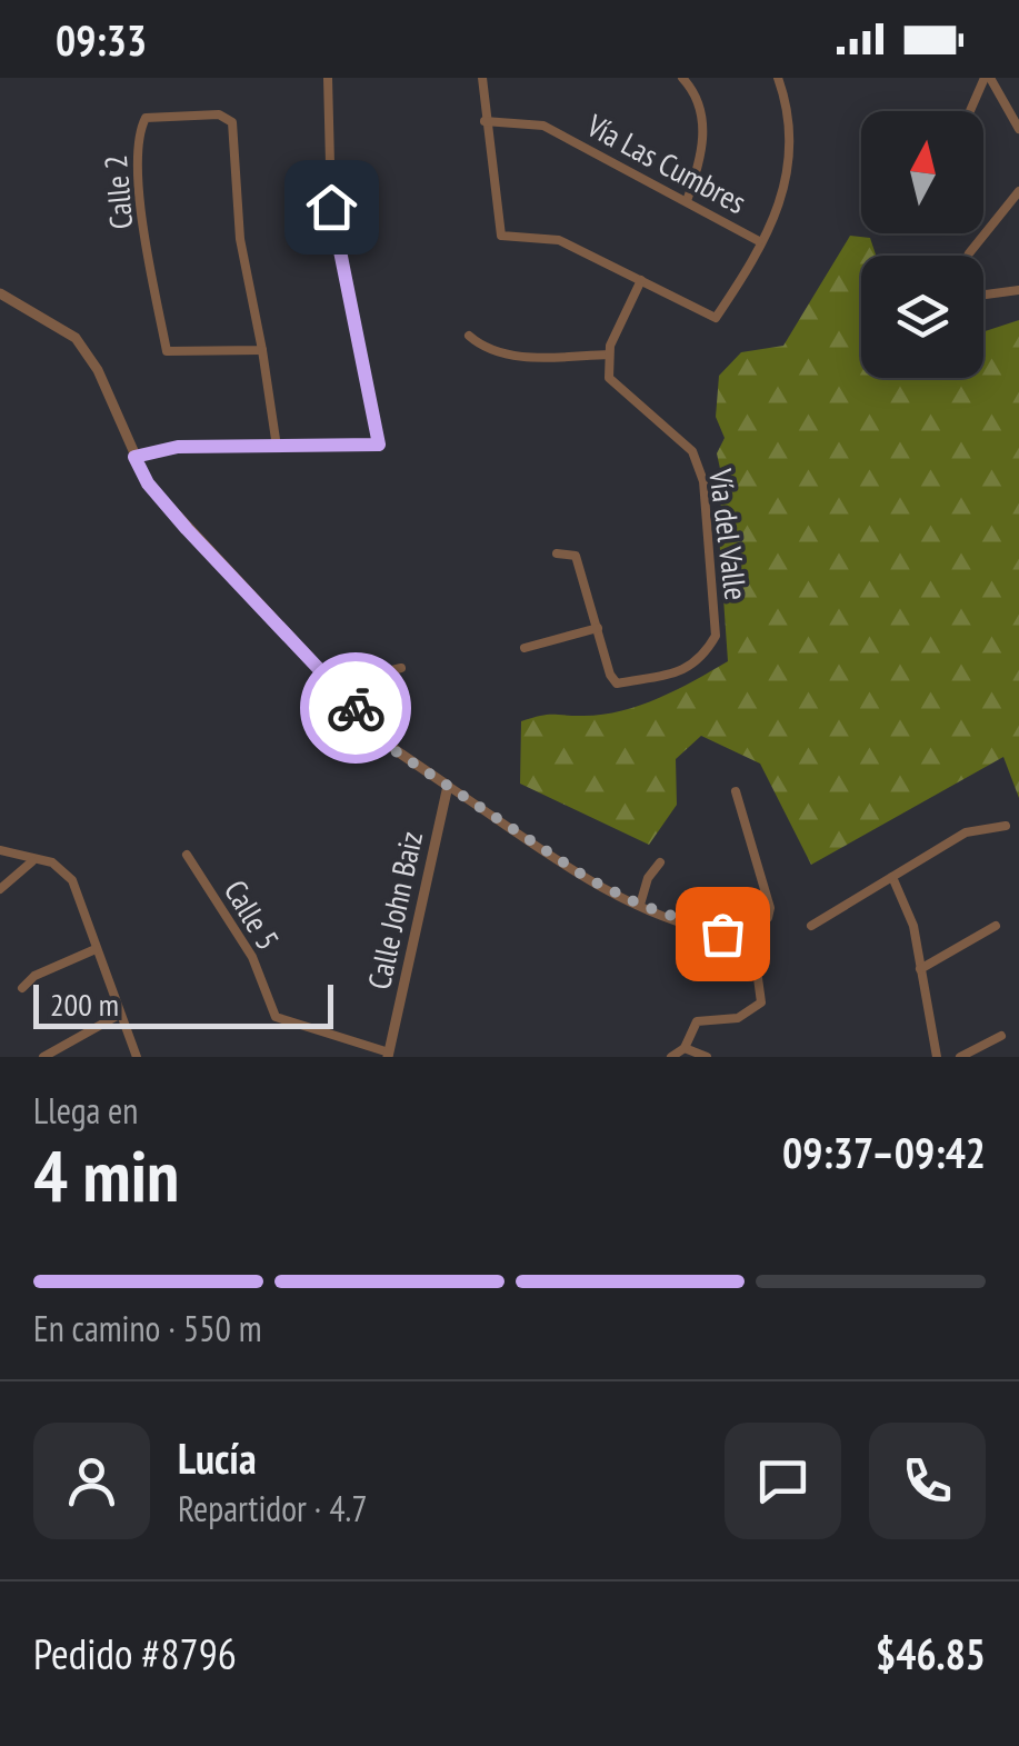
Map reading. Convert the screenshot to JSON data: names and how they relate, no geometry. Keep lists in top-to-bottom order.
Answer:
{
  "streets": {
    "street": [
      "Vía Las Cumbres",
      "Calle 2",
      "Vía del Valle",
      "Calle John Baiz",
      "Calle 5"
    ]
  },
  "crossings": [
    ["Calle John Baiz", "Calle 5"]
  ],
  "scale_bar": "200 m",
  "north": "top",
  "page": {
    "status": "09:33",
    "scale": "200 m",
    "heading": ["4 min", "Llega en", "09:37–09:42"],
    "panel": [
      "Lucía",
      "Repartidor · 4.7",
      "Pedido #8796",
      "$46.85"
    ],
    "bar": "En camino · 550 m"
  }
}
